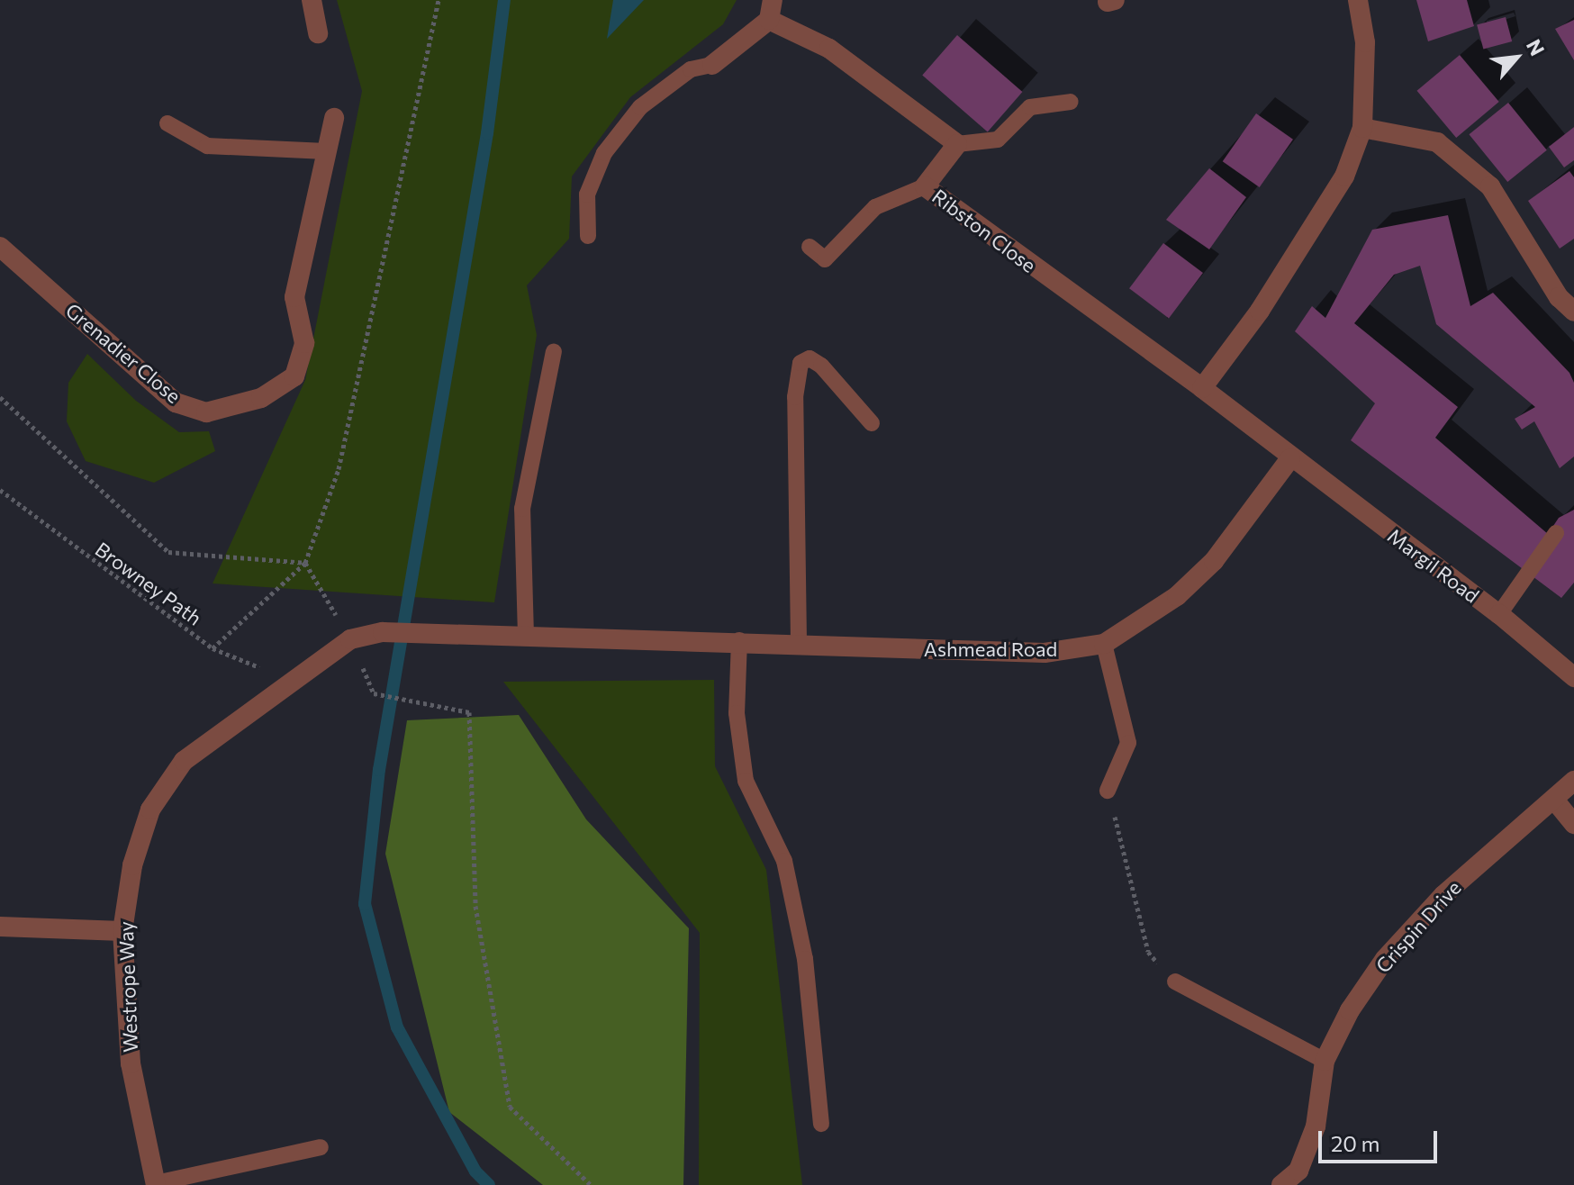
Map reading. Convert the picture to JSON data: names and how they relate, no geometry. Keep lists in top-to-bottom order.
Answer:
{
  "streets": {
    "street": [
      "Ribston Close",
      "Grenadier Close",
      "Margil Road",
      "Ashmead Road",
      "Crispin Drive",
      "Westrope Way"
    ],
    "path": ["Browney Path"]
  },
  "crossings": [
    ["Margil Road", "Ashmead Road"],
    ["Browney Path", "Ashmead Road"],
    ["Browney Path", "Westrope Way"],
    ["Ashmead Road", "Westrope Way"]
  ],
  "scale_bar": "20 m",
  "north": "top right"
}
